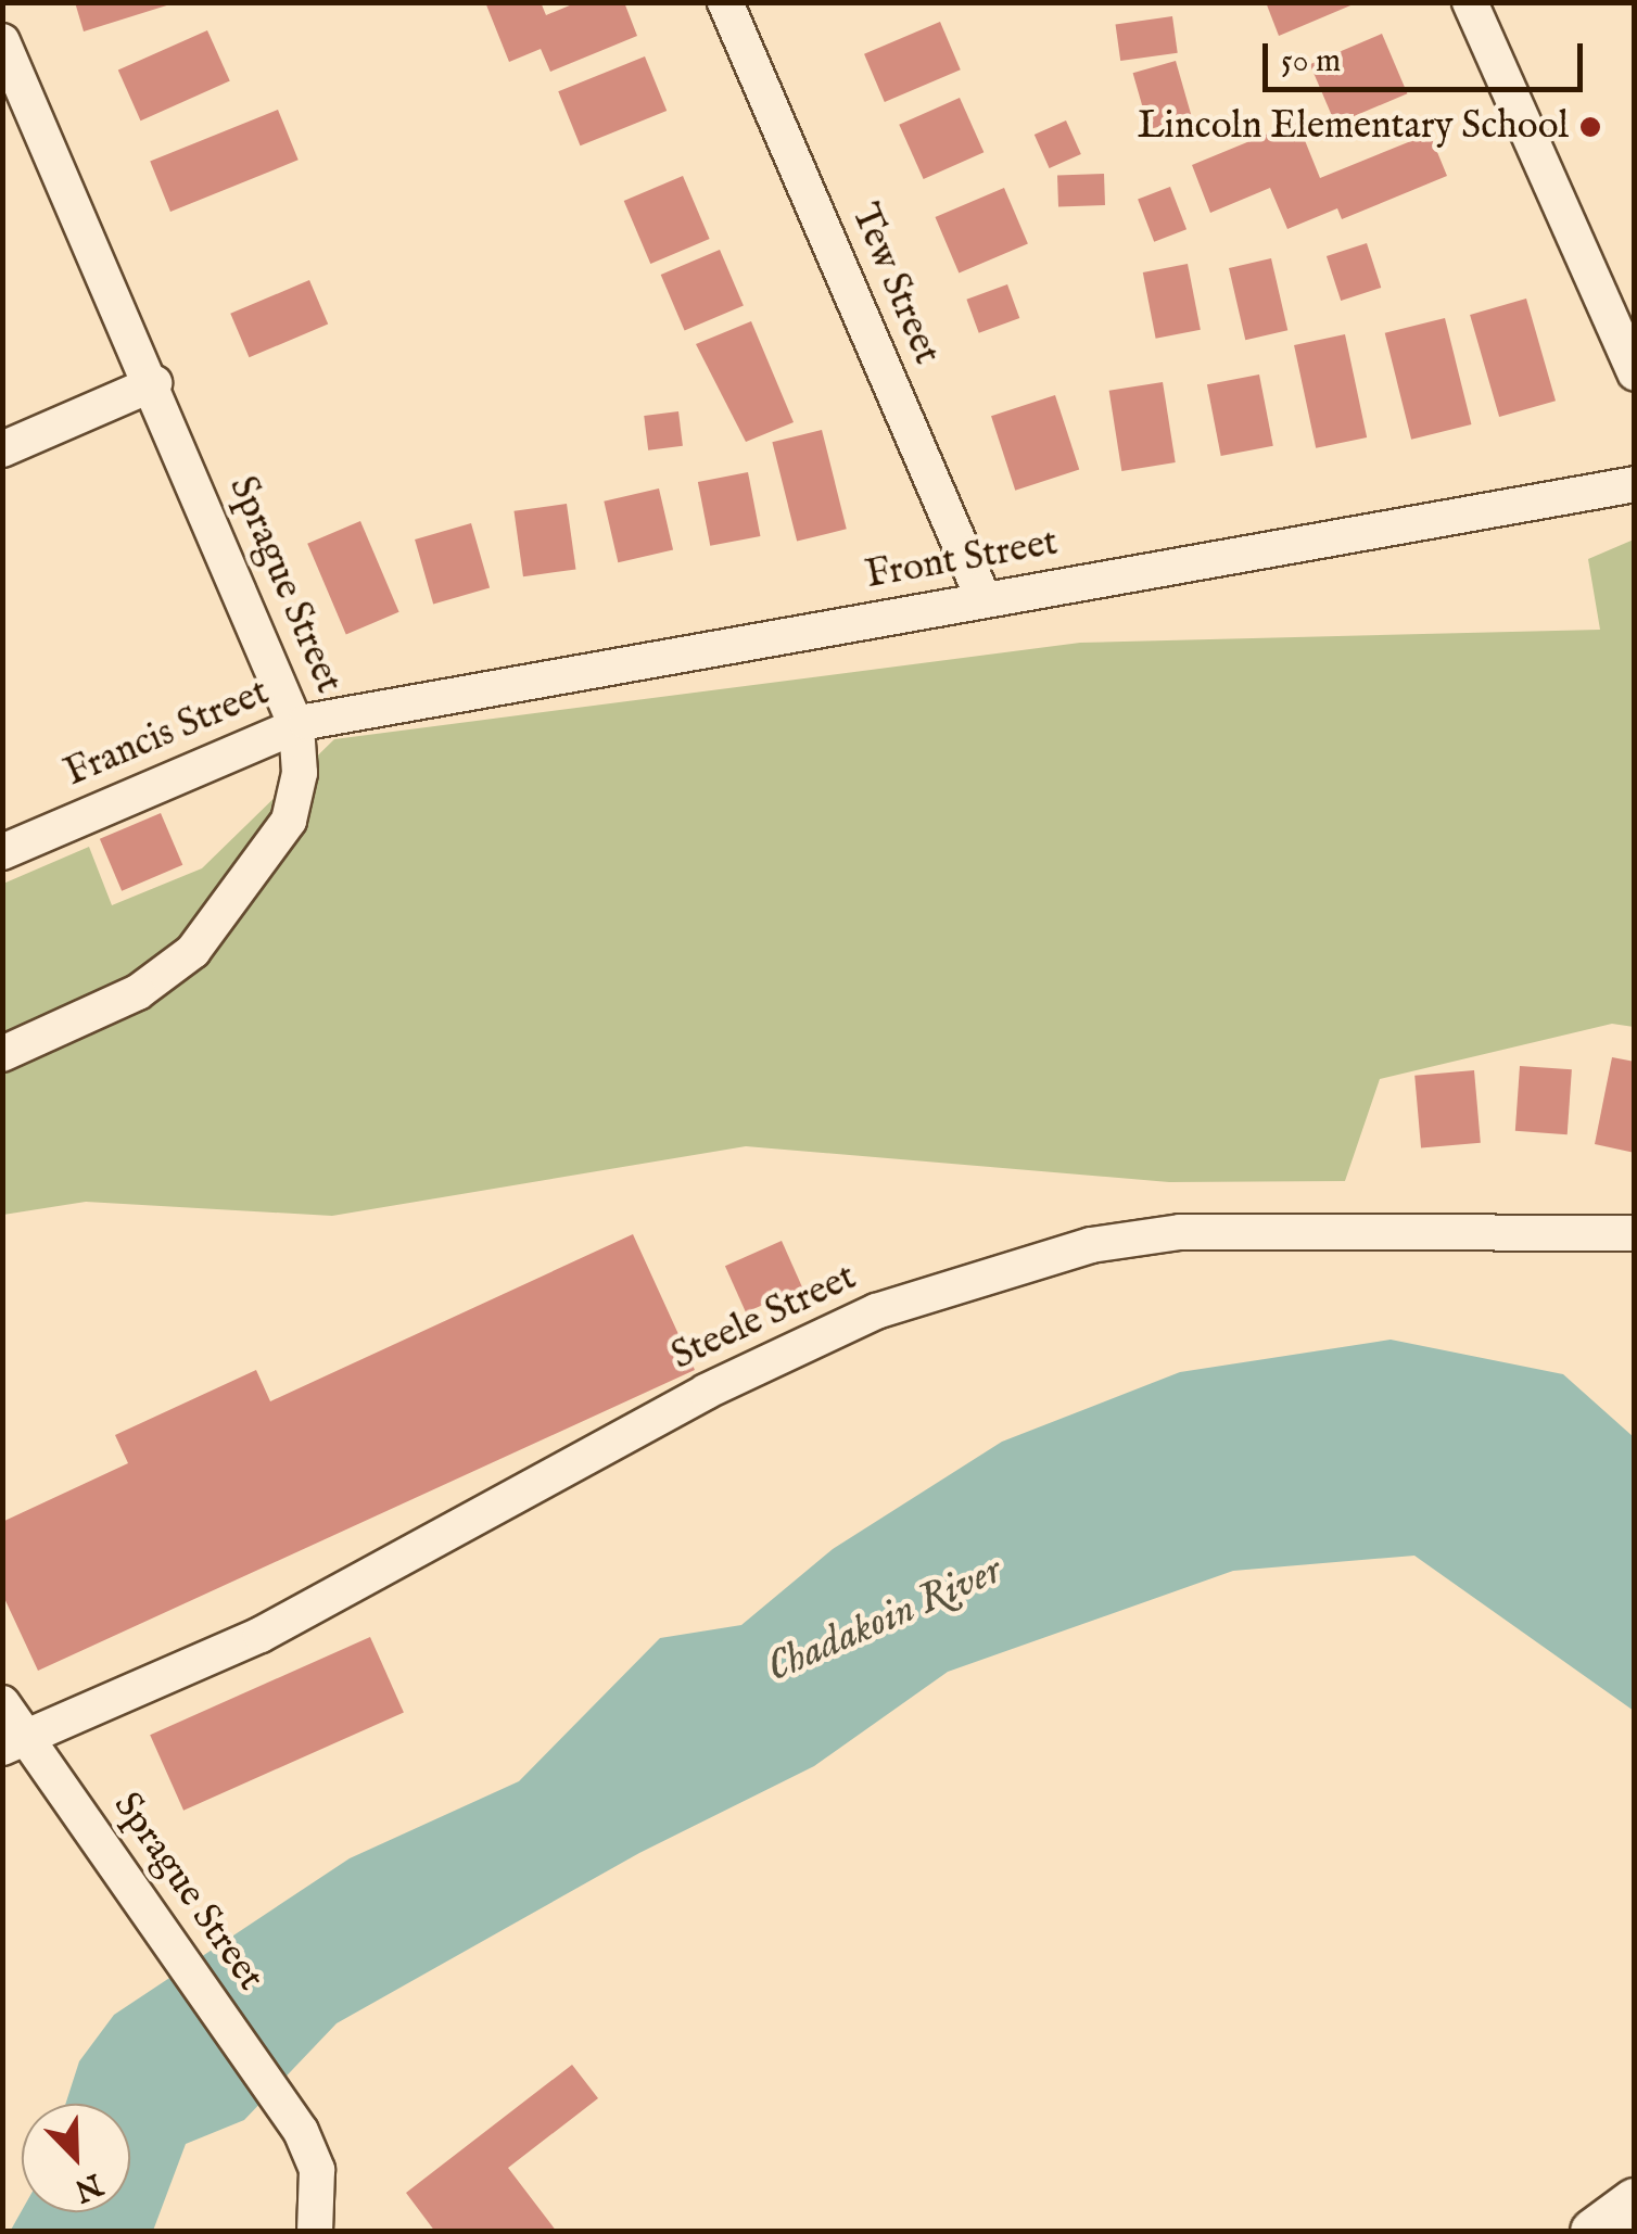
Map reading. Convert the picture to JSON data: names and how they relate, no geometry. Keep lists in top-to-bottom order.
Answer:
{
  "streets": {
    "street": [
      "Tew Street",
      "Front Street",
      "Sprague Street",
      "Francis Street",
      "Steele Street"
    ]
  },
  "crossings": [
    ["Tew Street", "Front Street"],
    ["Front Street", "Sprague Street"],
    ["Front Street", "Francis Street"],
    ["Sprague Street", "Francis Street"],
    ["Sprague Street", "Steele Street"]
  ],
  "water": ["Chadakoin River"],
  "places": ["Lincoln Elementary School"],
  "scale_bar": "50 m",
  "north": "bottom right"
}
